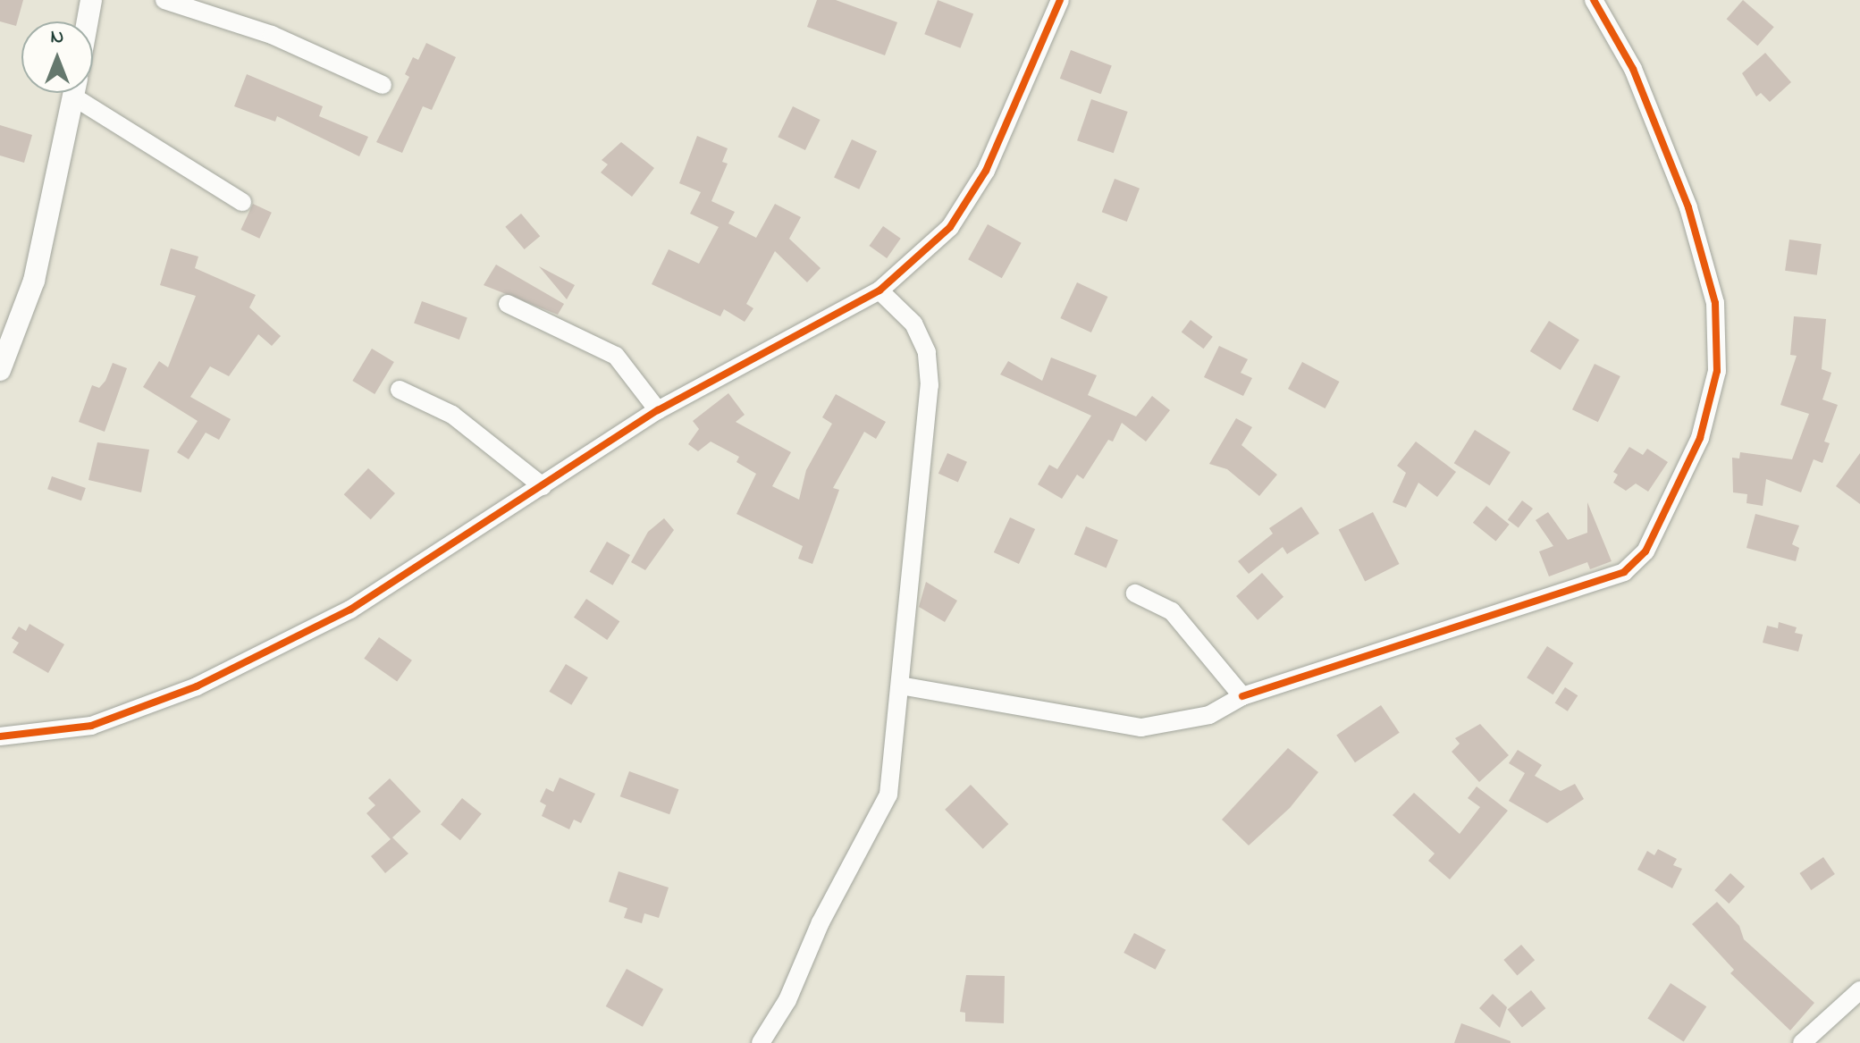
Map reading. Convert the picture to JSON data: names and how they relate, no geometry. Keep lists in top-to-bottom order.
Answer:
{
  "north": "top"
}
